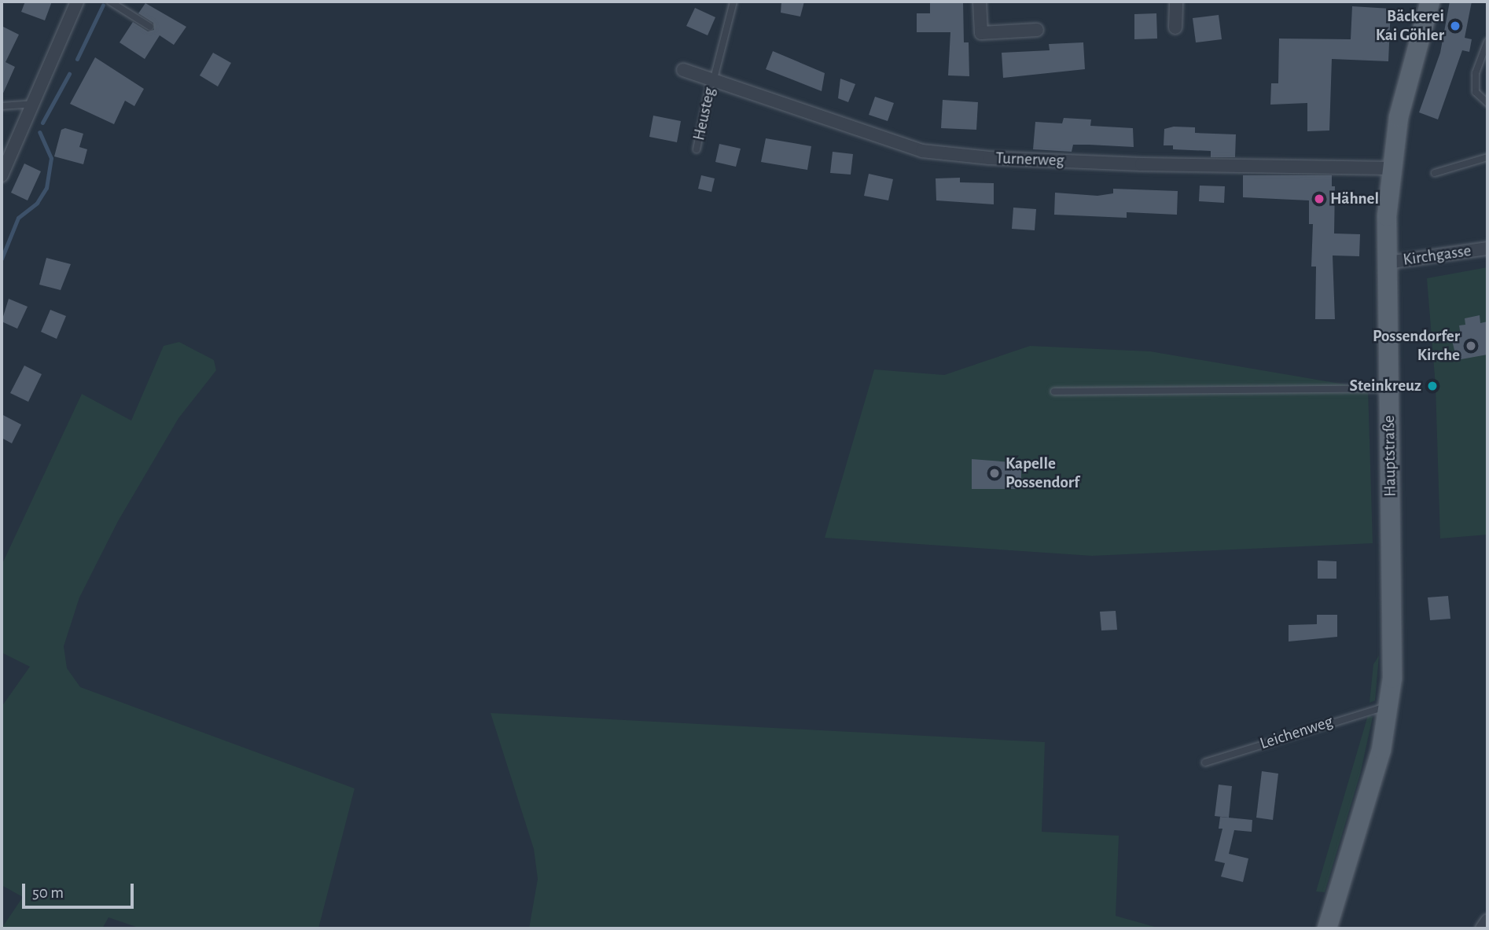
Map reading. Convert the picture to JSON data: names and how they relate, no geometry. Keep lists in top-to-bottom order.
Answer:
{
  "streets": {
    "main road": ["Hauptstraße"],
    "street": ["Turnerweg", "Kirchgasse"],
    "lane": ["Heusteg", "Leichenweg"]
  },
  "crossings": [
    ["Heusteg", "Turnerweg"],
    ["Turnerweg", "Hauptstraße"],
    ["Kirchgasse", "Hauptstraße"],
    ["Hauptstraße", "Leichenweg"]
  ],
  "places": [
    "Bäckerei Kai Göhler",
    "Hähnel",
    "Possendorfer Kirche",
    "Steinkreuz",
    "Kapelle Possendorf"
  ],
  "scale_bar": "50 m"
}
